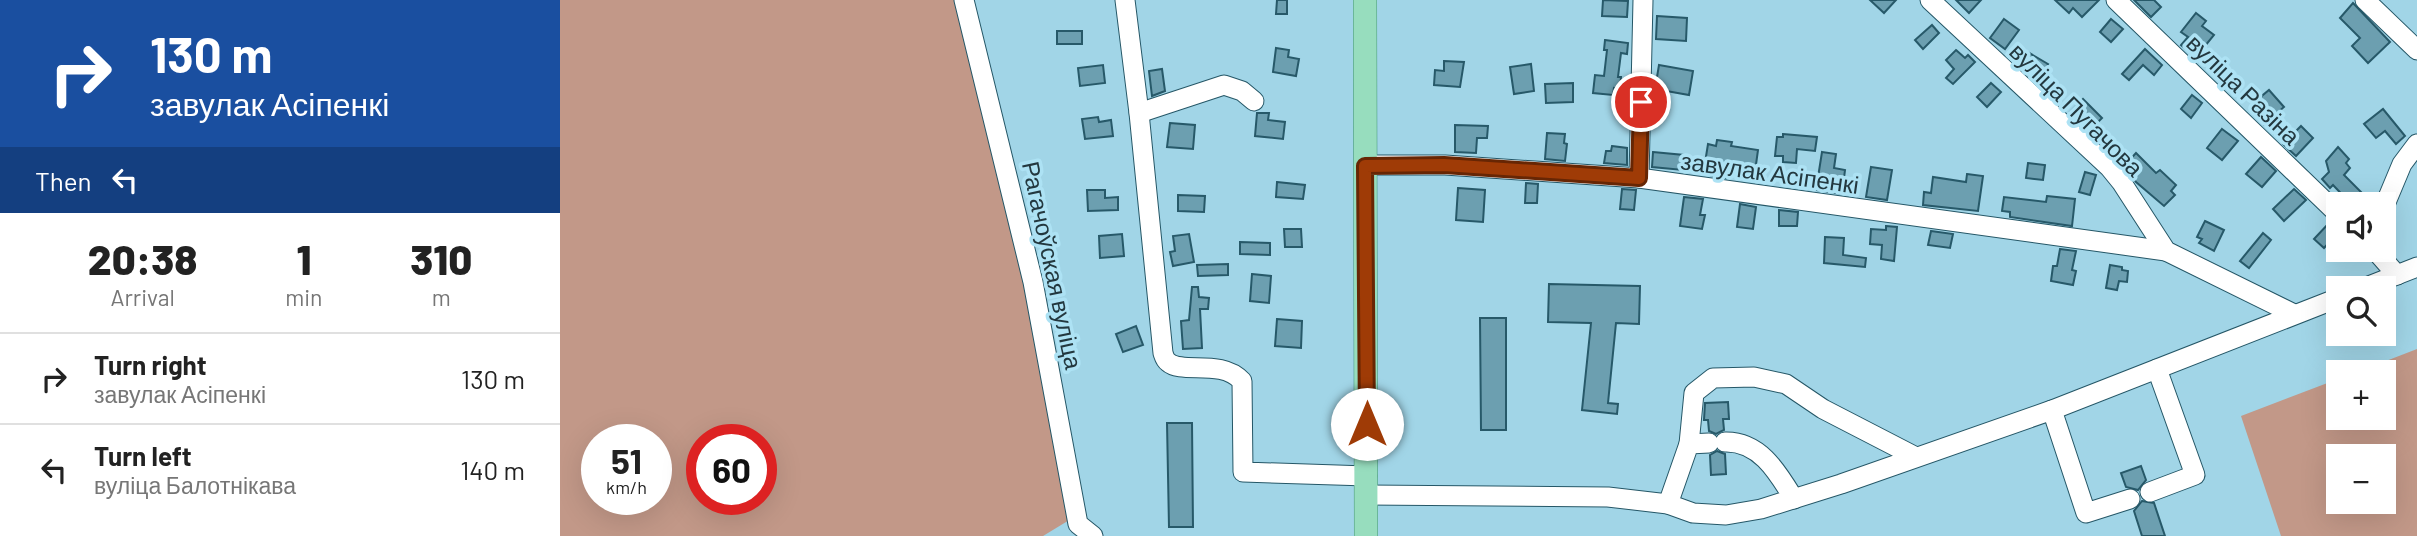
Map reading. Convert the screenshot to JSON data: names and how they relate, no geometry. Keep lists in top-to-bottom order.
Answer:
{
  "streets": {
    "street": [
      "вуліца Разіна",
      "вуліца Пугачова",
      "завулак Асіпенкі",
      "Рагачоўская вуліца"
    ]
  },
  "crossings": [
    ["вуліца Пугачова", "завулак Асіпенкі"]
  ],
  "page": {
    "turn": ["130 m", "завулак Асіпенкі"],
    "then": "Then",
    "map_buttons": ["+", "−"],
    "eta": [
      "20:38",
      "Arrival",
      "1",
      "min",
      "310",
      "m"
    ],
    "list": [
      {
        "name": "Turn right",
        "note": "завулак Асіпенкі",
        "value": "130 m"
      },
      {
        "name": "Turn left",
        "note": "вуліца Балотнікава",
        "value": "140 m"
      }
    ],
    "speed": "51 km/h",
    "limit": "60"
  }
}
